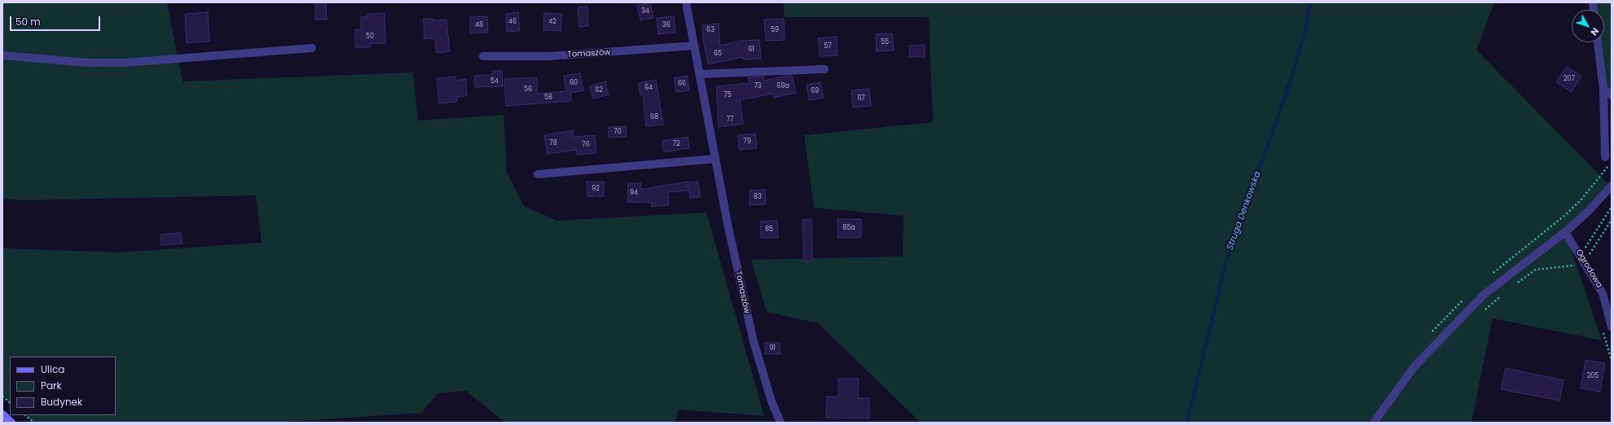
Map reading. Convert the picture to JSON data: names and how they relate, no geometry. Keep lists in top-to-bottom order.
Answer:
{
  "streets": {
    "street": ["Tomaszów", "Ogrodowa"]
  },
  "water": ["Struga Denkowska"],
  "house_numbers": [
    "34",
    "46",
    "42",
    "48",
    "36",
    "63",
    "59",
    "50",
    "55",
    "57",
    "61",
    "65",
    "207",
    "54",
    "60",
    "66",
    "73",
    "69a",
    "64",
    "56",
    "62",
    "69",
    "75",
    "58",
    "67",
    "68",
    "77",
    "70",
    "79",
    "78",
    "72",
    "76",
    "92",
    "94",
    "83",
    "85a",
    "85",
    "91",
    "205"
  ],
  "legend": ["Ulica", "Park", "Budynek"],
  "scale_bar": "50 m",
  "north": "bottom right"
}
